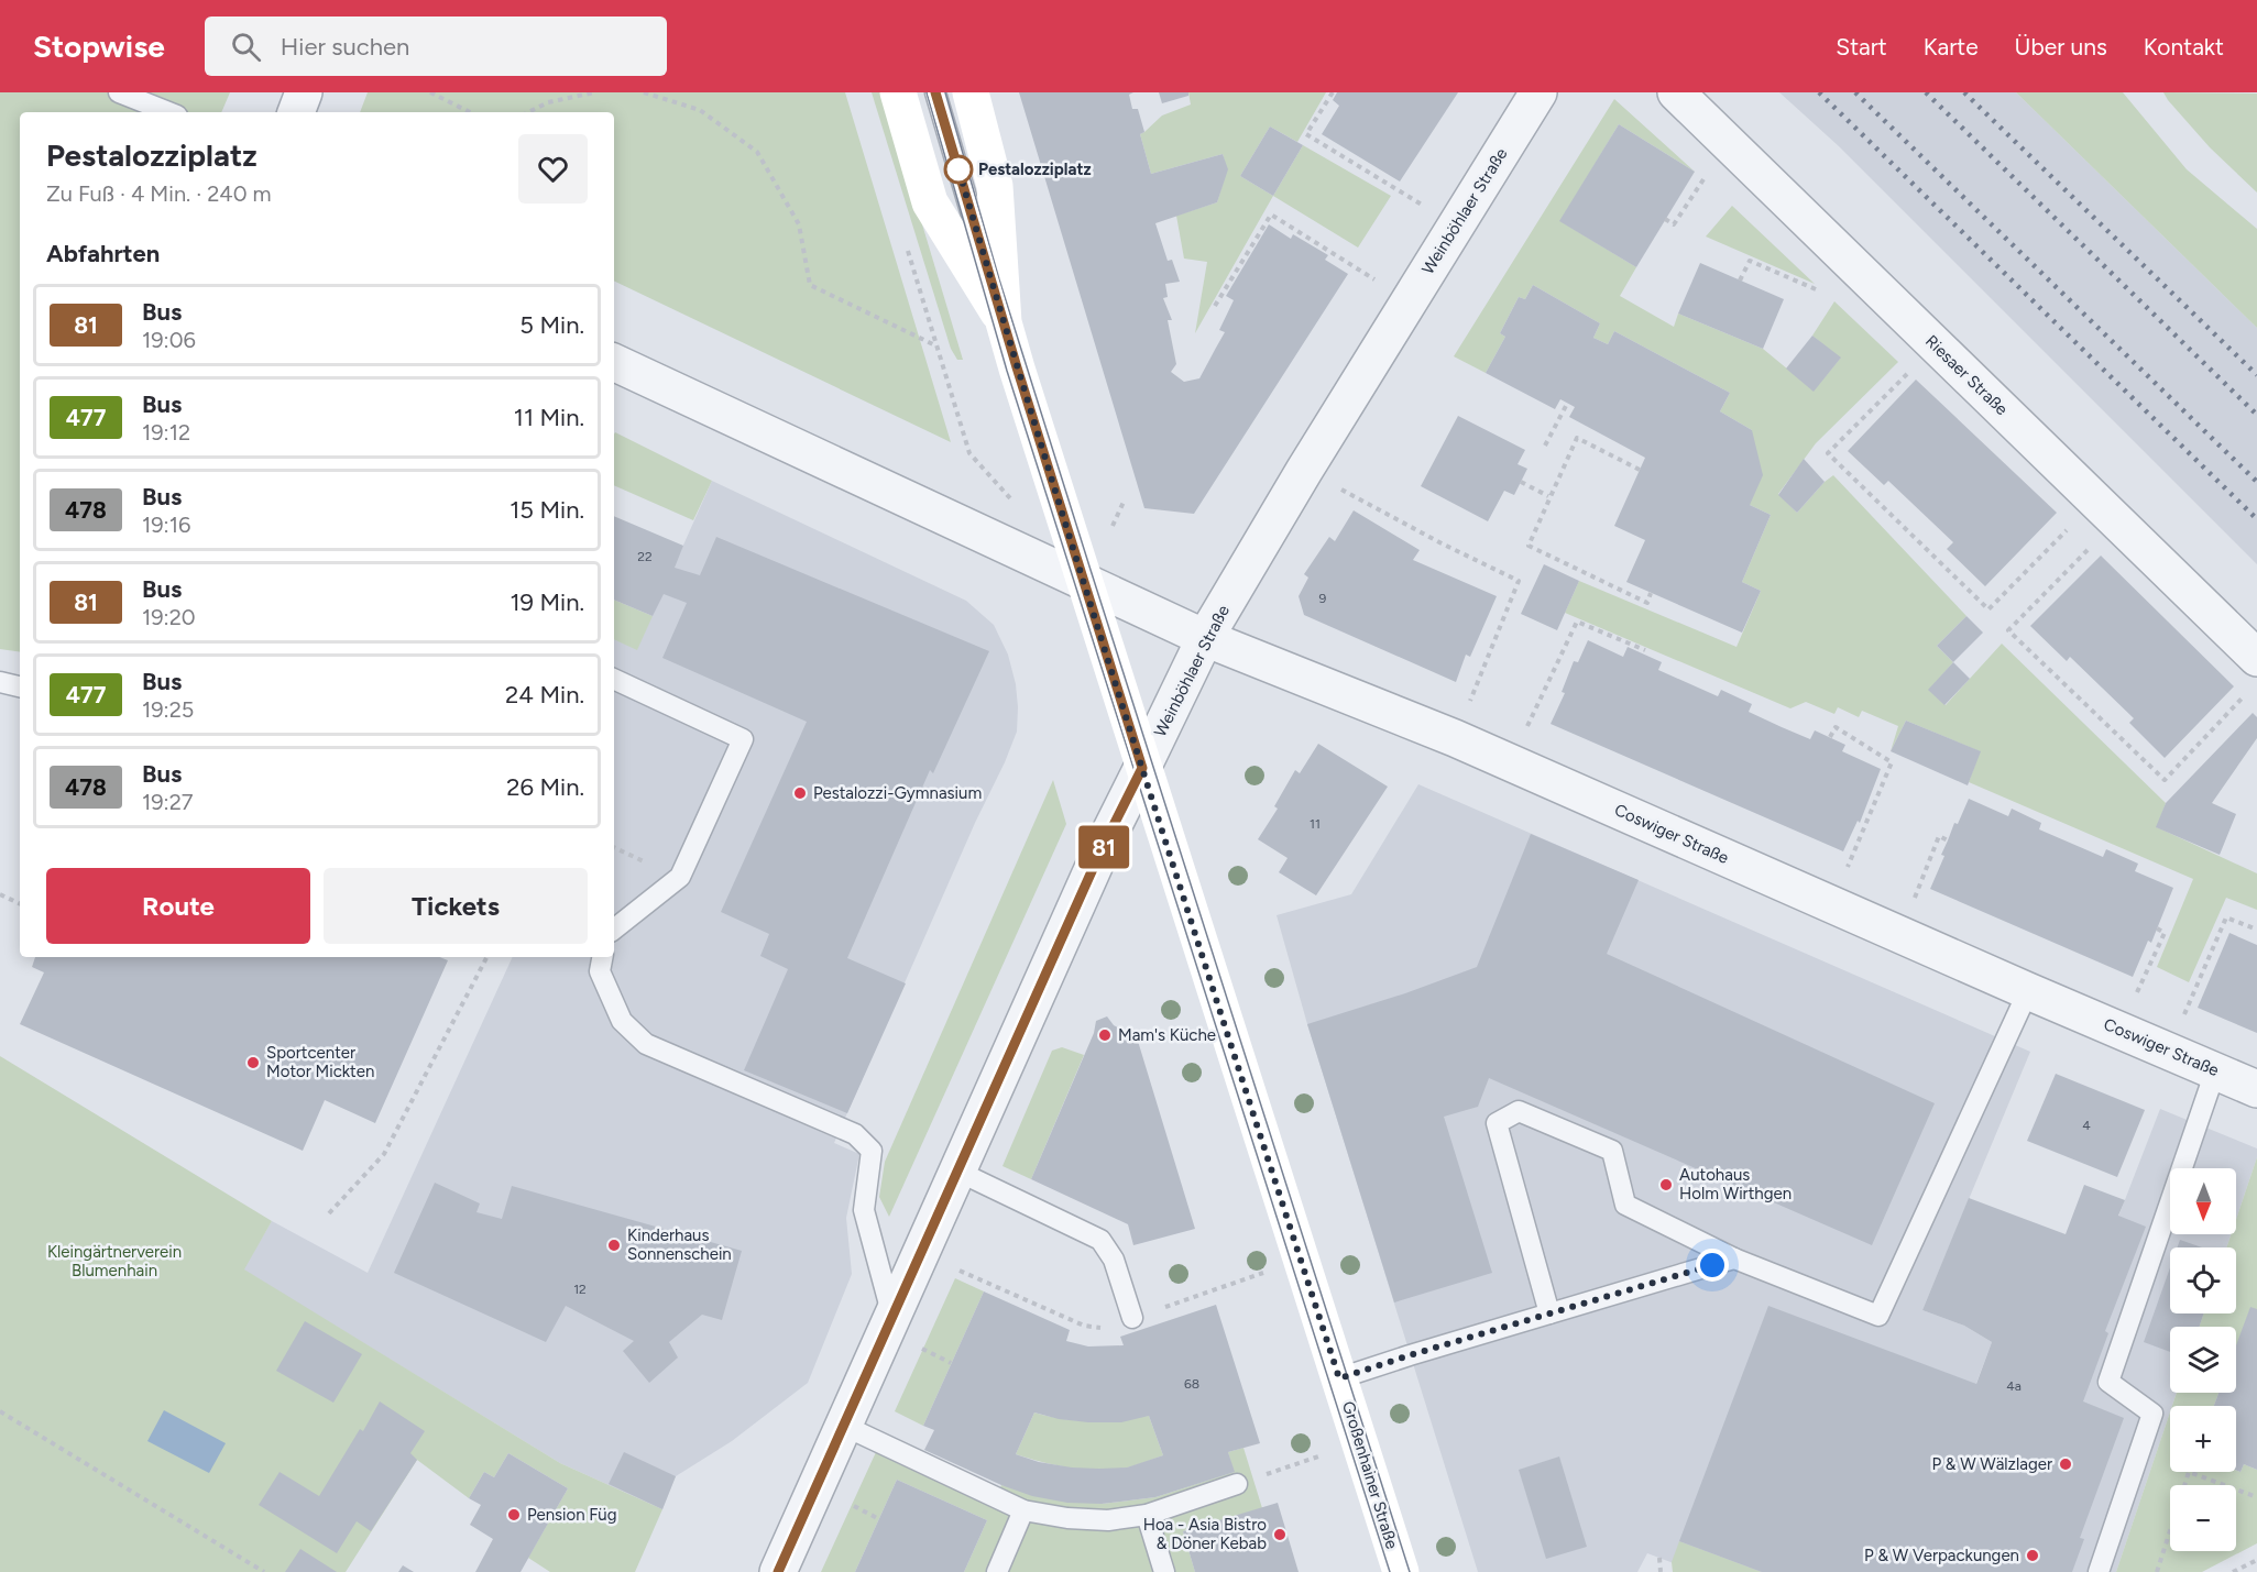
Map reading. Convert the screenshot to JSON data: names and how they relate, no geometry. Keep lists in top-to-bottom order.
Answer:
{
  "streets": {
    "main road": ["Großenhainer Straße"],
    "street": ["Weinböhlaer Straße", "Riesaer Straße", "Coswiger Straße"]
  },
  "crossings": [
    ["Weinböhlaer Straße", "Coswiger Straße"],
    ["Weinböhlaer Straße", "Großenhainer Straße"],
    ["Coswiger Straße", "Großenhainer Straße"]
  ],
  "parks": ["Kleingärtnerverein Blumenhain"],
  "places": [
    "Pestalozziplatz",
    "Pestalozzi-Gymnasium",
    "Mam's Küche",
    "Sportcenter Motor Mickten",
    "Autohaus Holm Wirthgen",
    "Kinderhaus Sonnenschein",
    "P & W Wälzlager",
    "Pension Füg",
    "Hoa - Asia Bistro & Döner Kebab",
    "P & W Verpackungen"
  ],
  "lines": ["bus line 81"],
  "house_numbers": [
    "22",
    "9",
    "11",
    "4",
    "12",
    "68",
    "4a"
  ],
  "north": "bottom",
  "page": {
    "header": "Stopwise",
    "search": "Hier suchen",
    "nav": [
      "Start",
      "Karte",
      "Über uns",
      "Kontakt"
    ],
    "on_map": "81",
    "heading": [
      ["Pestalozziplatz", "Zu Fuß · 4 Min. · 240 m"],
      "Abfahrten"
    ],
    "list": [
      {
        "mark": "81",
        "name": "Bus",
        "note": "19:06",
        "value": "5 Min."
      },
      {
        "mark": "477",
        "name": "Bus",
        "note": "19:12",
        "value": "11 Min."
      },
      {
        "mark": "478",
        "name": "Bus",
        "note": "19:16",
        "value": "15 Min."
      },
      {
        "mark": "81",
        "name": "Bus",
        "note": "19:20",
        "value": "19 Min."
      },
      {
        "mark": "477",
        "name": "Bus",
        "note": "19:25",
        "value": "24 Min."
      },
      {
        "mark": "478",
        "name": "Bus",
        "note": "19:27",
        "value": "26 Min."
      }
    ],
    "buttons": ["Route", "Tickets"],
    "map_buttons": ["+", "−"]
  }
}
